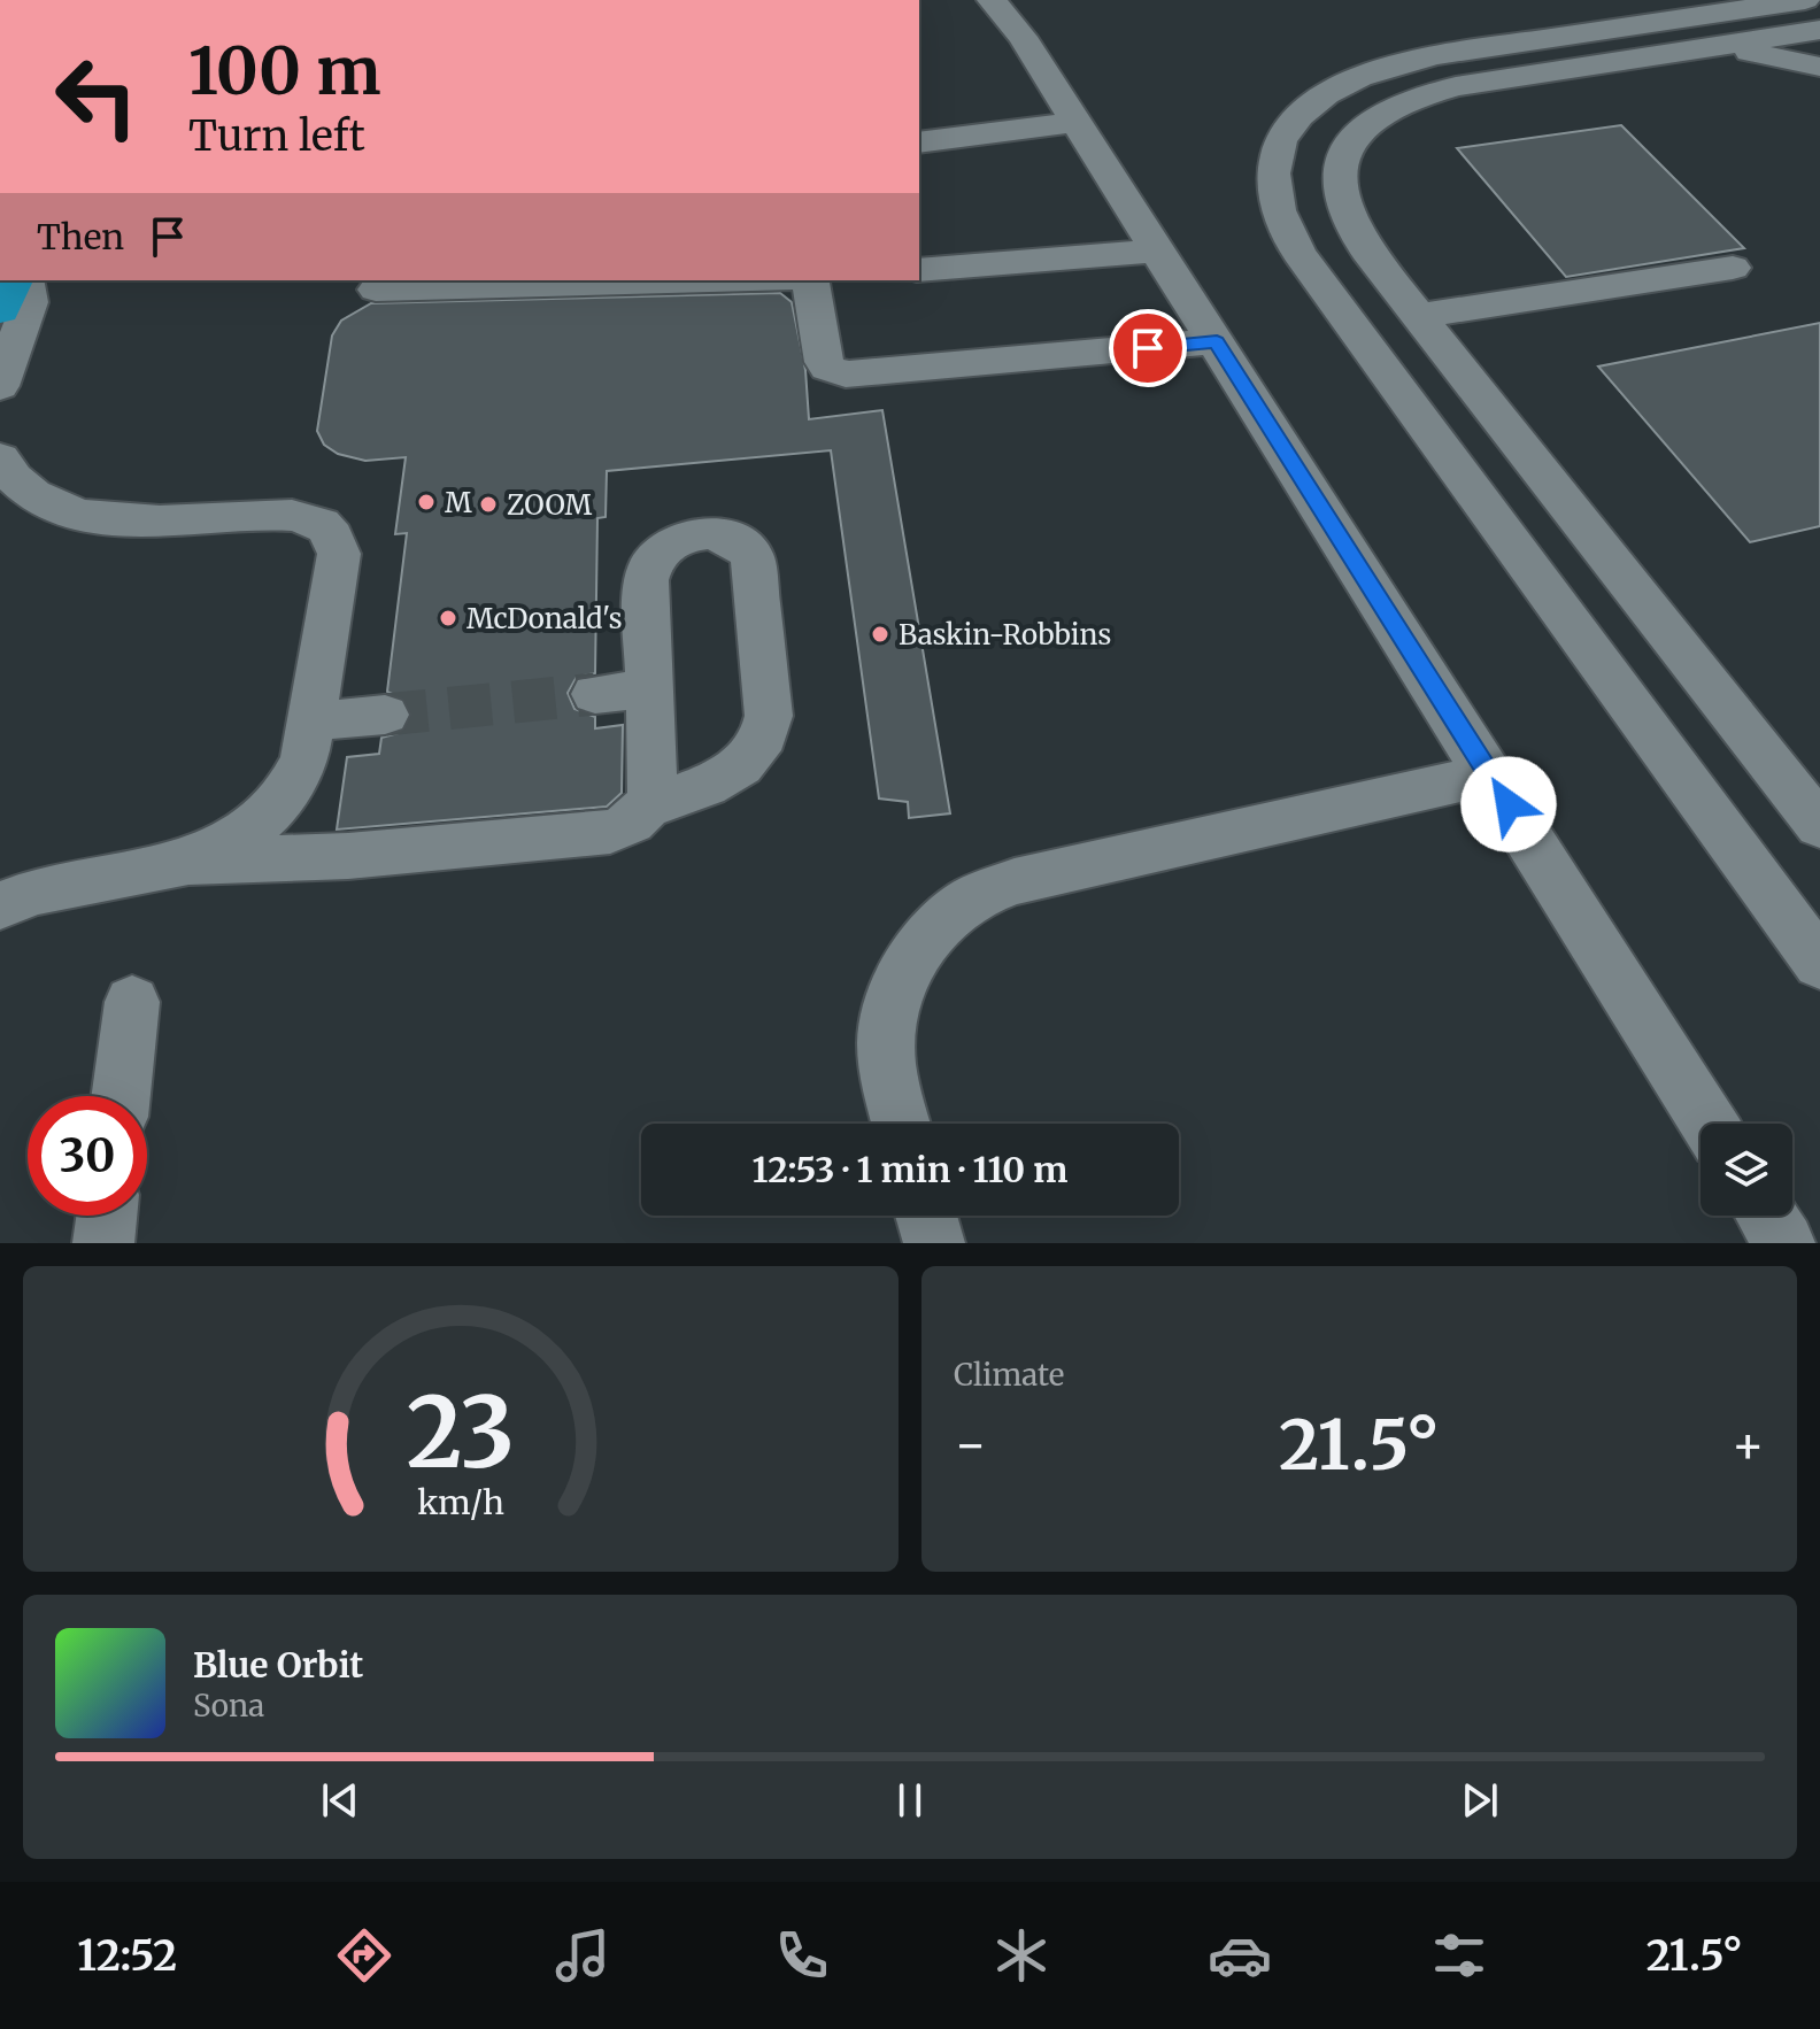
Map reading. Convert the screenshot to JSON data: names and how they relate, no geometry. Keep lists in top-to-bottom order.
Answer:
{
  "places": [
    "M",
    "ZOOM",
    "McDonald's",
    "Baskin-Robbins"
  ],
  "page": {
    "turn": ["100 m", "Turn left"],
    "then": "Then",
    "limit": "30",
    "trip": "12:53 · 1 min · 110 m",
    "tile": "Climate",
    "heat": ["−", "21.5°", "+"],
    "song": ["Blue Orbit", "Sona"],
    "tabs": ["12:52", "21.5°"],
    "gauge": ["23", "km/h"]
  }
}
